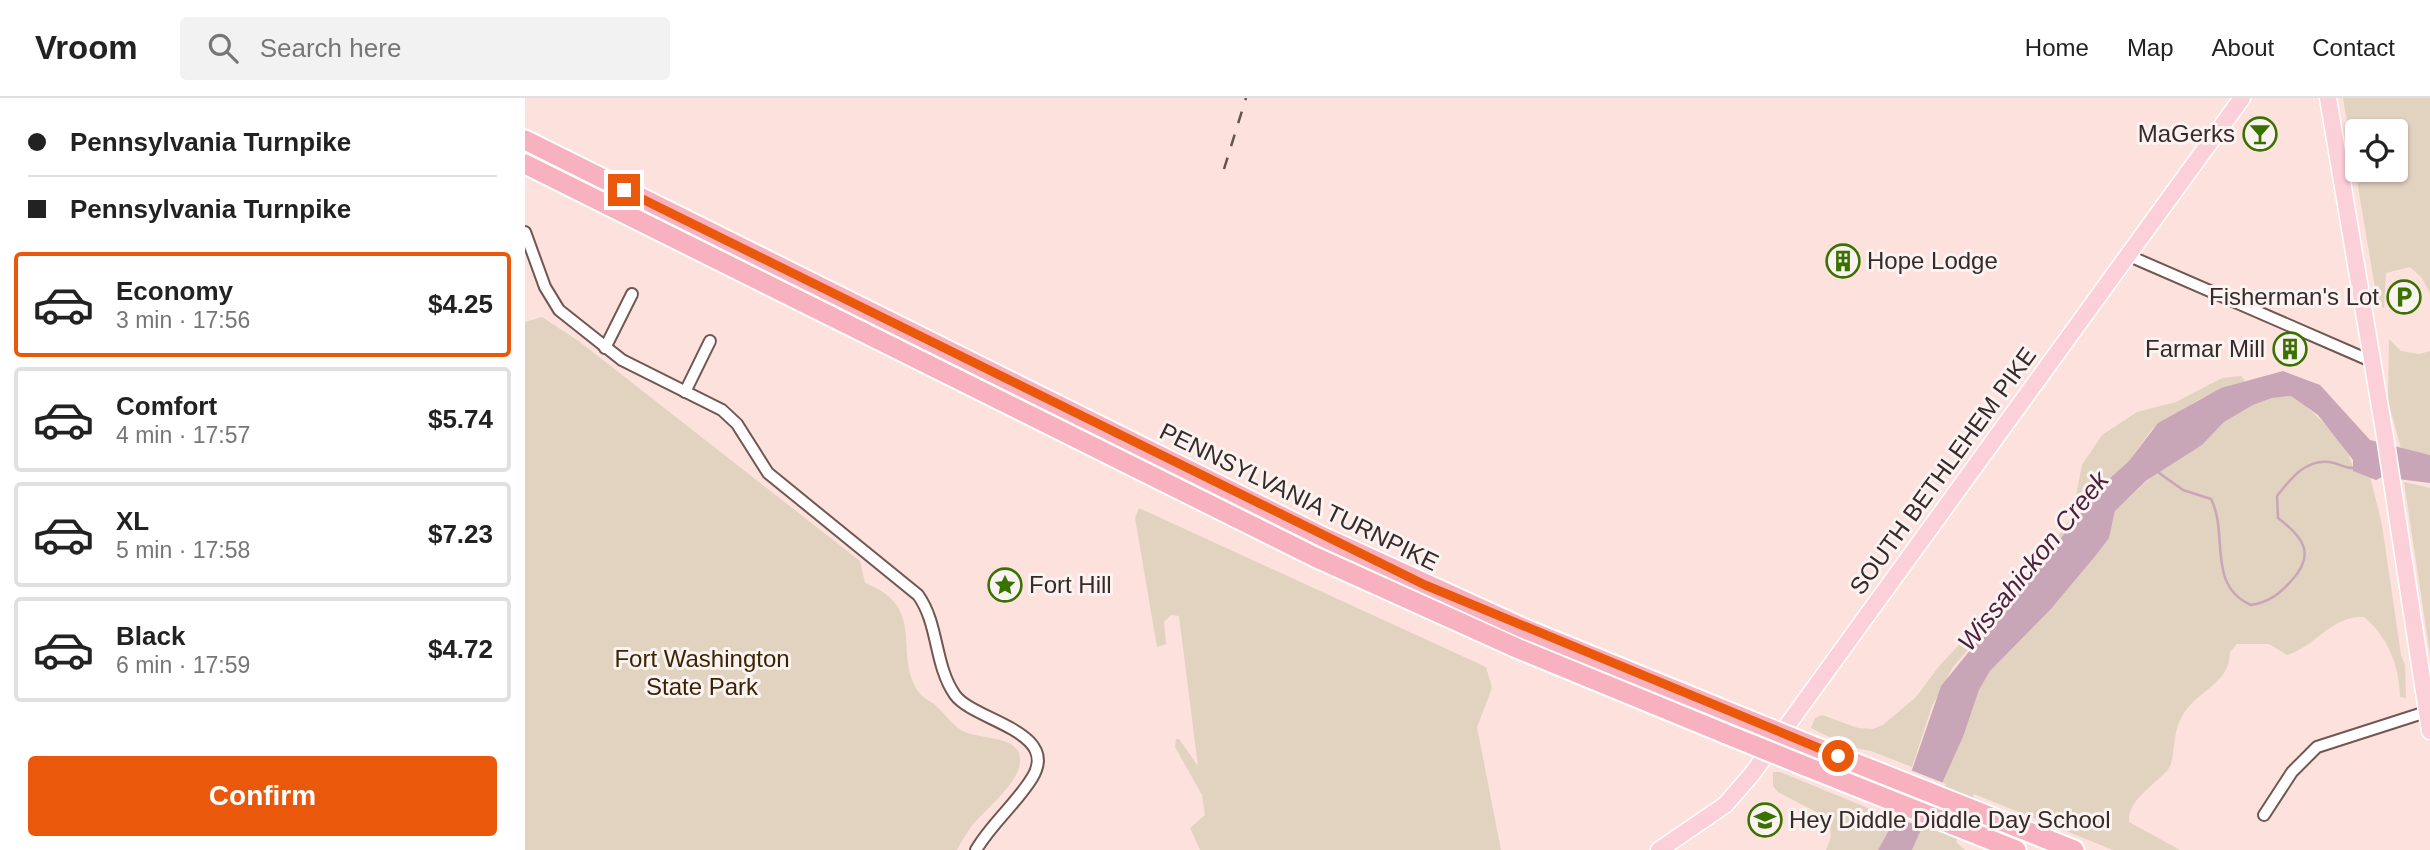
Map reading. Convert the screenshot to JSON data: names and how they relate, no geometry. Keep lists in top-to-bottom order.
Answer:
{
  "streets": {
    "highway": ["PENNSYLVANIA TURNPIKE"],
    "main road": ["SOUTH BETHLEHEM PIKE"]
  },
  "water": ["Wissahickon Creek"],
  "parks": ["Fort Washington State Park"],
  "places": {
    "bar": ["MaGerks"],
    "building": ["Hope Lodge", "Farmar Mill"],
    "parking": ["Fisherman's Lot"],
    "place": ["Fort Hill"],
    "school or university": ["Hey Diddle Diddle Day School"]
  },
  "page": {
    "header": "Vroom",
    "search": "Search here",
    "nav": [
      "Home",
      "Map",
      "About",
      "Contact"
    ],
    "banner": ["Pennsylvania Turnpike", "Pennsylvania Turnpike"],
    "list": [
      {
        "name": "Economy",
        "note": "3 min · 17:56",
        "value": "$4.25"
      },
      {
        "name": "Comfort",
        "note": "4 min · 17:57",
        "value": "$5.74"
      },
      {
        "name": "XL",
        "note": "5 min · 17:58",
        "value": "$7.23"
      },
      {
        "name": "Black",
        "note": "6 min · 17:59",
        "value": "$4.72"
      }
    ],
    "buttons": "Confirm"
  }
}
